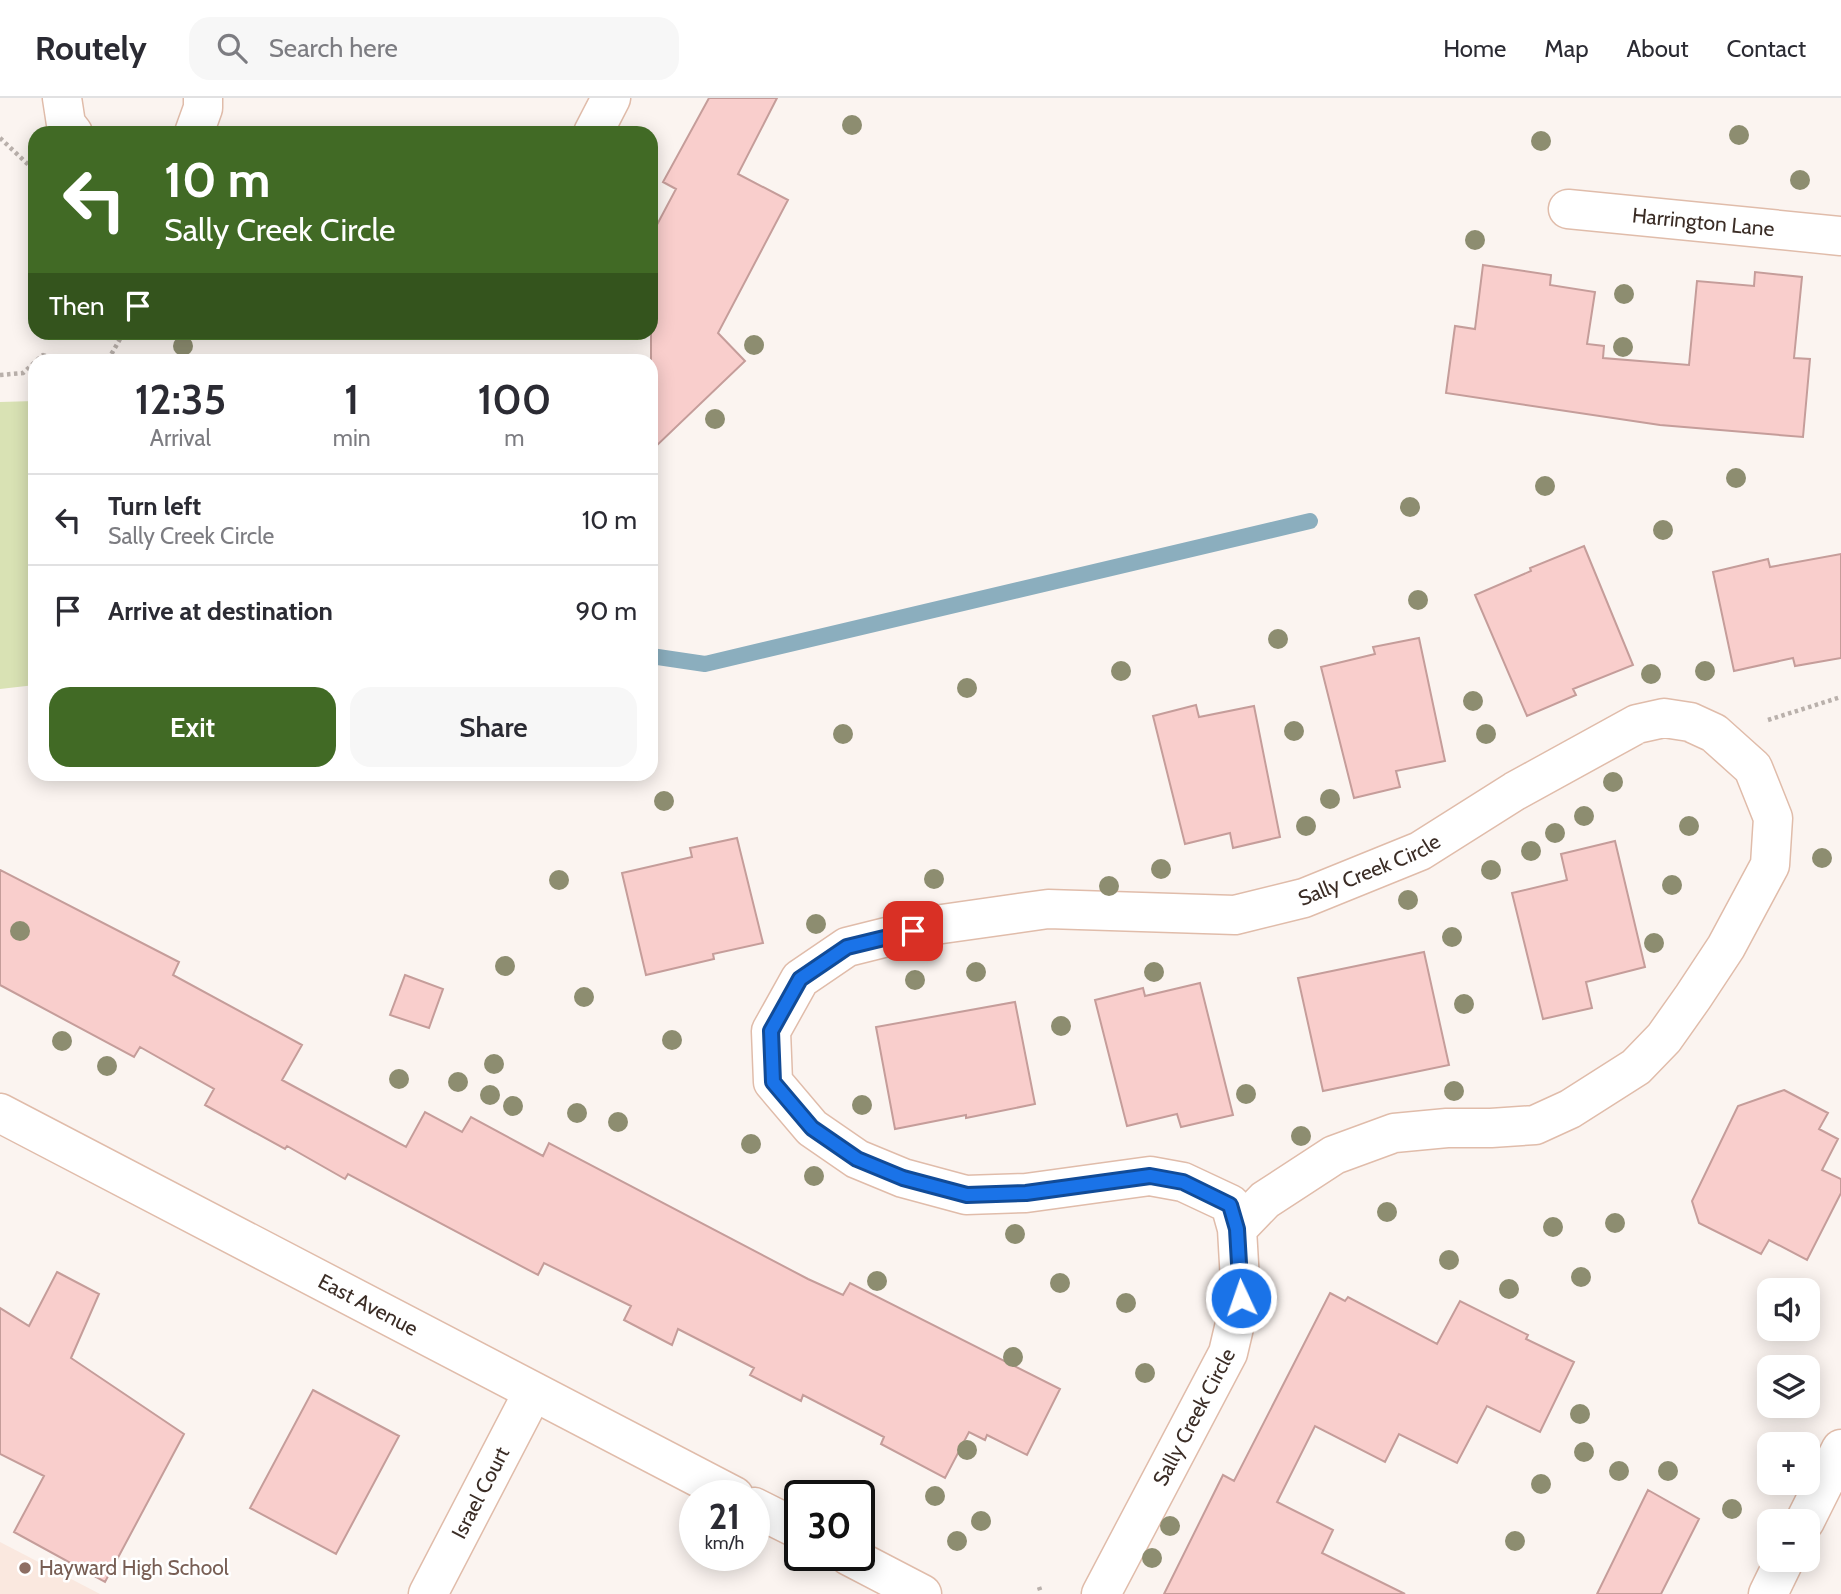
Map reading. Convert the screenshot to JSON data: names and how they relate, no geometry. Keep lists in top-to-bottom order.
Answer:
{
  "streets": {
    "street": [
      "Harrington Lane",
      "Sally Creek Circle",
      "East Avenue",
      "Israel Court"
    ]
  },
  "crossings": [
    ["East Avenue", "Israel Court"]
  ],
  "places": ["Hayward High School"],
  "page": {
    "header": "Routely",
    "search": "Search here",
    "nav": [
      "Home",
      "Map",
      "About",
      "Contact"
    ],
    "turn": ["10 m", "Sally Creek Circle"],
    "then": "Then",
    "eta": [
      "12:35",
      "Arrival",
      "1",
      "min",
      "100",
      "m"
    ],
    "list": [
      {
        "name": "Turn left",
        "note": "Sally Creek Circle",
        "value": "10 m"
      },
      {
        "name": "Arrive at destination",
        "value": "90 m"
      }
    ],
    "buttons": ["Exit", "Share"],
    "map_buttons": ["+", "−"],
    "speed": "21 km/h",
    "limit": "30"
  }
}
